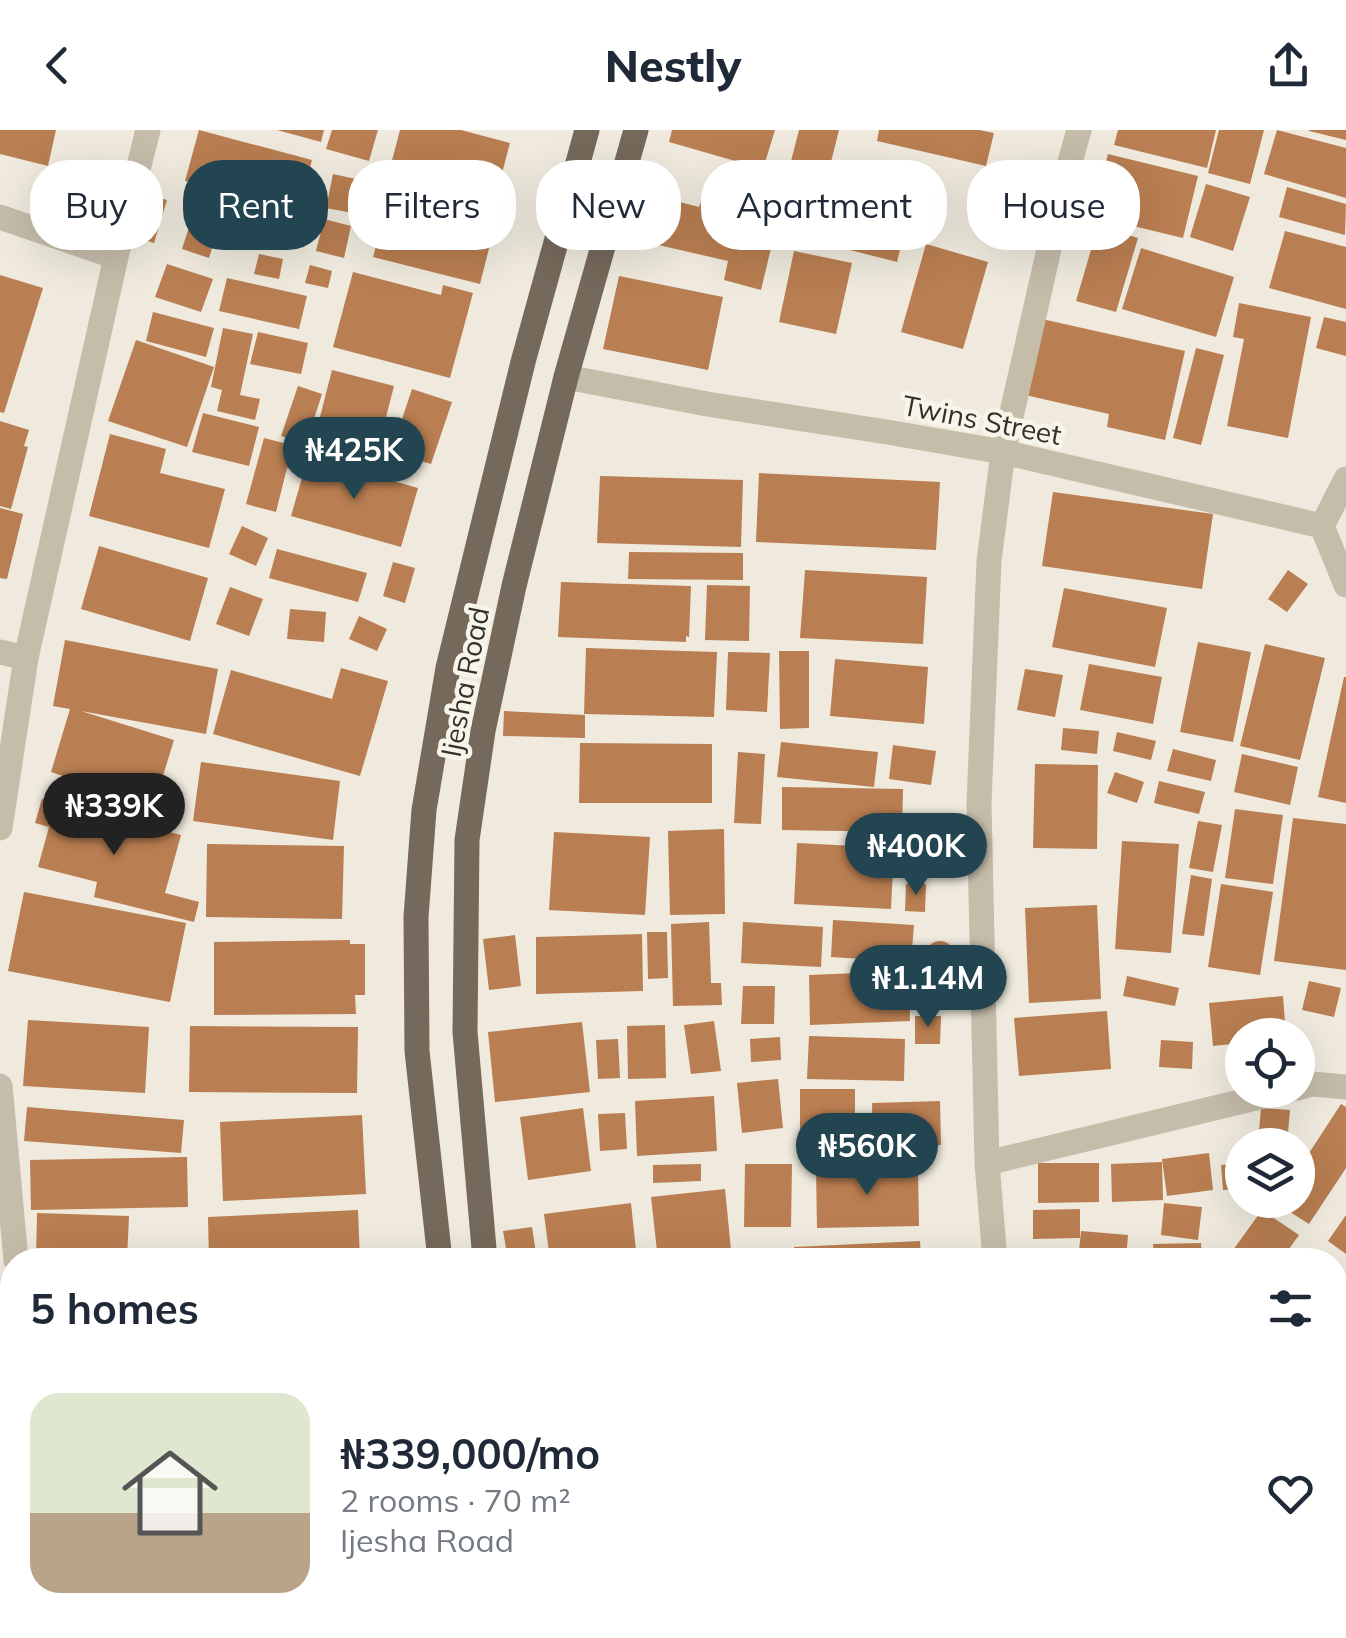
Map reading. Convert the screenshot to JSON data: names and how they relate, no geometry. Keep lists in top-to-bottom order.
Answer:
{
  "streets": {
    "main road": ["Ijesha Road"],
    "street": ["Twins Street"]
  },
  "crossings": [
    ["Twins Street", "Ijesha Road"]
  ],
  "page": {
    "header": "Nestly",
    "chip": [
      "Buy",
      "Rent",
      "Filters",
      "New",
      "Apartment",
      "House"
    ],
    "price": [
      "₦425K",
      "₦339K",
      "₦400K",
      "₦1.14M",
      "₦560K"
    ],
    "heading": "5 homes",
    "list": [
      {
        "name": "₦339,000/mo",
        "note": "2 rooms · 70 m² · Ijesha Road"
      }
    ]
  }
}
